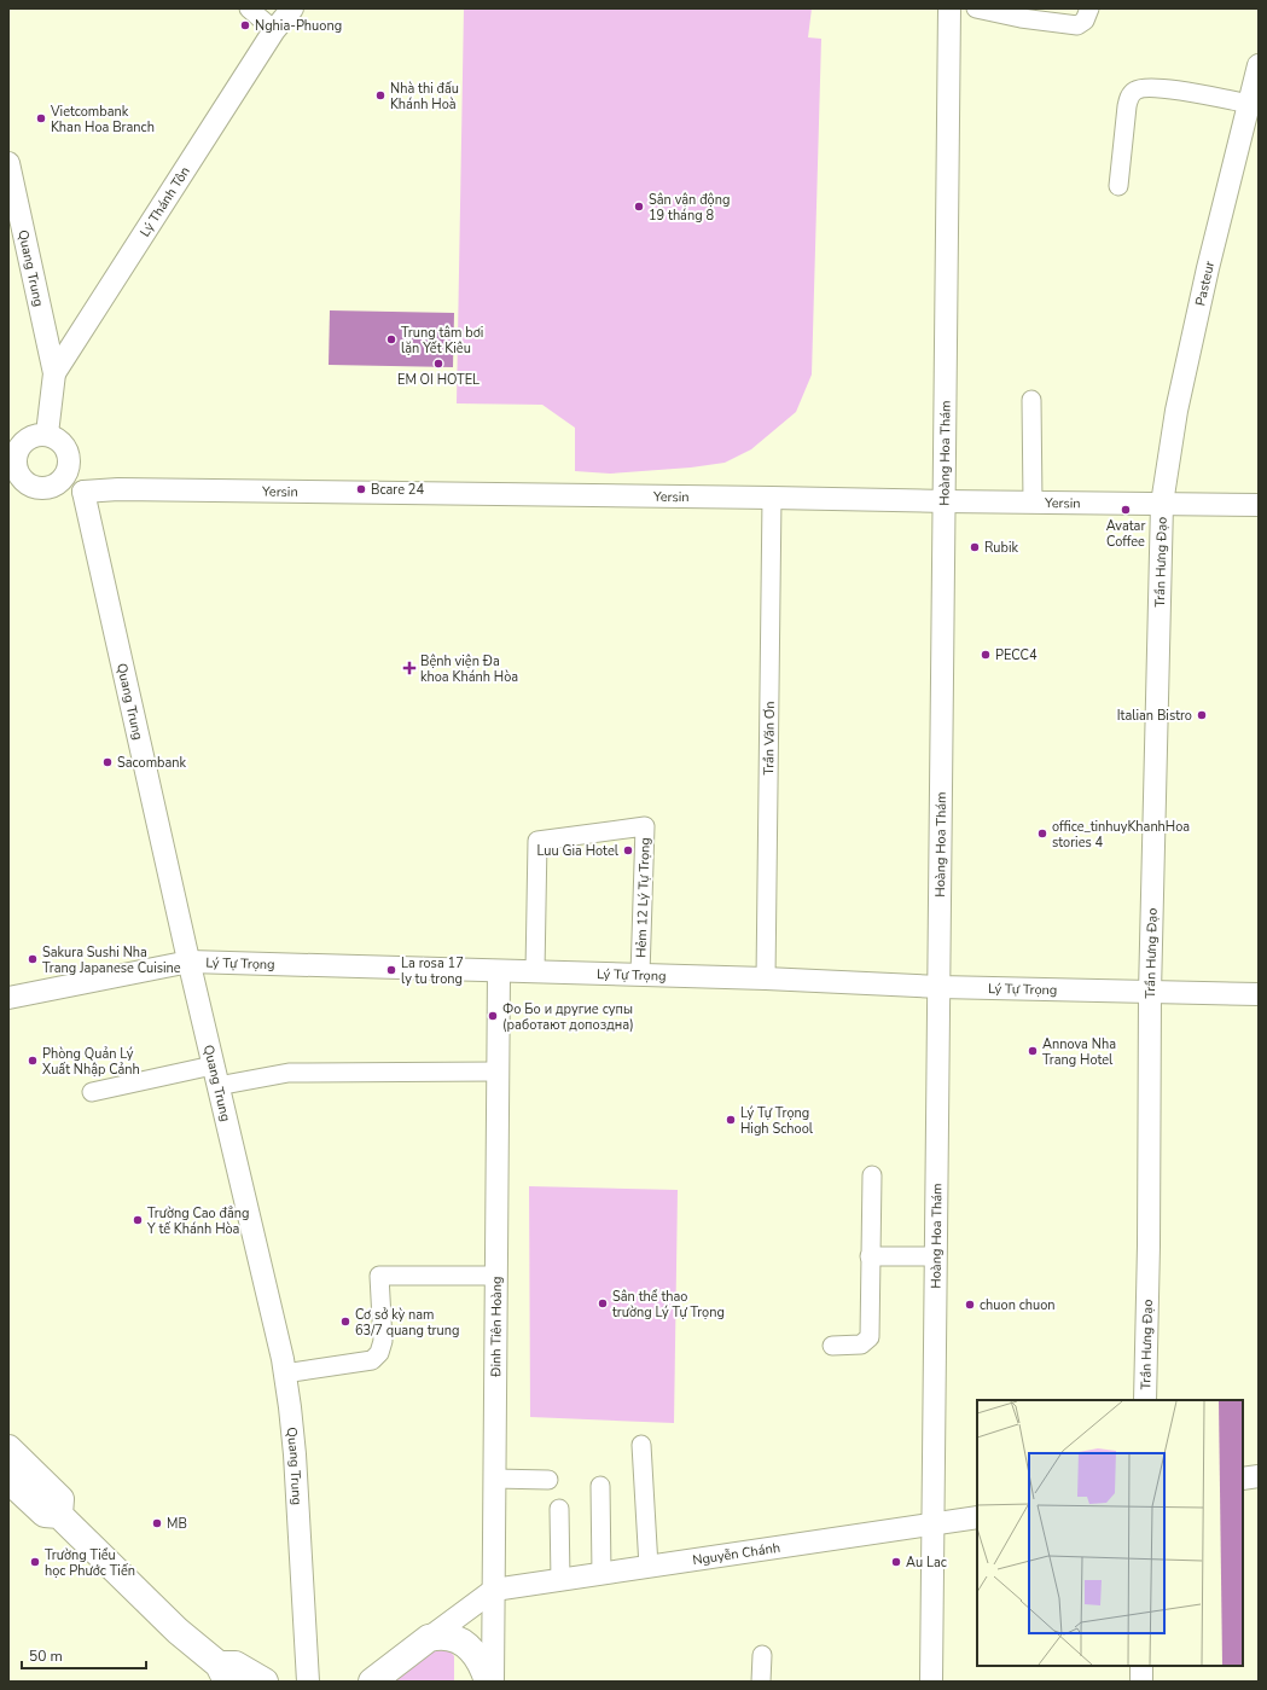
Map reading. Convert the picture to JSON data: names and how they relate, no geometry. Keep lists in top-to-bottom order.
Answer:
{
  "streets": {
    "street": [
      "Lý Thánh Tôn",
      "Quang Trung",
      "Pasteur",
      "Hoàng Hoa Thám",
      "Yersin",
      "Trần Hưng Đạo",
      "Trần Văn Ơn",
      "Hẻm 12 Lý Tự Trọng",
      "Lý Tự Trọng",
      "Đinh Tiên Hoàng",
      "Nguyễn Chánh"
    ]
  },
  "crossings": [
    ["Lý Thánh Tôn", "Quang Trung"],
    ["Quang Trung", "Yersin"],
    ["Quang Trung", "Lý Tự Trọng"],
    ["Pasteur", "Yersin"],
    ["Pasteur", "Trần Hưng Đạo"],
    ["Hoàng Hoa Thám", "Yersin"],
    ["Hoàng Hoa Thám", "Lý Tự Trọng"],
    ["Hoàng Hoa Thám", "Nguyễn Chánh"],
    ["Yersin", "Trần Hưng Đạo"],
    ["Yersin", "Trần Văn Ơn"],
    ["Trần Hưng Đạo", "Lý Tự Trọng"],
    ["Trần Văn Ơn", "Lý Tự Trọng"],
    ["Hẻm 12 Lý Tự Trọng", "Lý Tự Trọng"],
    ["Lý Tự Trọng", "Đinh Tiên Hoàng"],
    ["Đinh Tiên Hoàng", "Nguyễn Chánh"]
  ],
  "places": {
    "other": [
      "Nghia-Phuong",
      "Nhà thi đấu Khánh Hoà",
      "Vietcombank Khan Hoa Branch",
      "Sân vận động 19 tháng 8",
      "Trung tâm bơi lặn Yết Kiêu",
      "EM OI HOTEL",
      "Bcare 24",
      "Avatar Coffee",
      "Rubik",
      "PECC4",
      "Italian Bistro",
      "Sacombank",
      "office_tinhuyKhanhHoa stories 4",
      "Luu Gia Hotel",
      "Sakura Sushi Nha Trang Japanese Cuisine",
      "La rosa 17 ly tu trong",
      "Фо Бо и другие супы (работают допоздна)",
      "Annova Nha Trang Hotel",
      "Phòng Quản Lý Xuất Nhập Cảnh",
      "Lý Tự Trọng High School",
      "Trường Cao đẳng Y tế Khánh Hòa",
      "Sân thể thao trường Lý Tự Trọng",
      "chuon chuon",
      "Cơ sở kỳ nam 63/7 quang trung",
      "MB",
      "Trường Tiểu học Phước Tiến",
      "Au Lac"
    ],
    "health": ["Bệnh viện Đa khoa Khánh Hòa"]
  },
  "scale_bar": "50 m"
}
